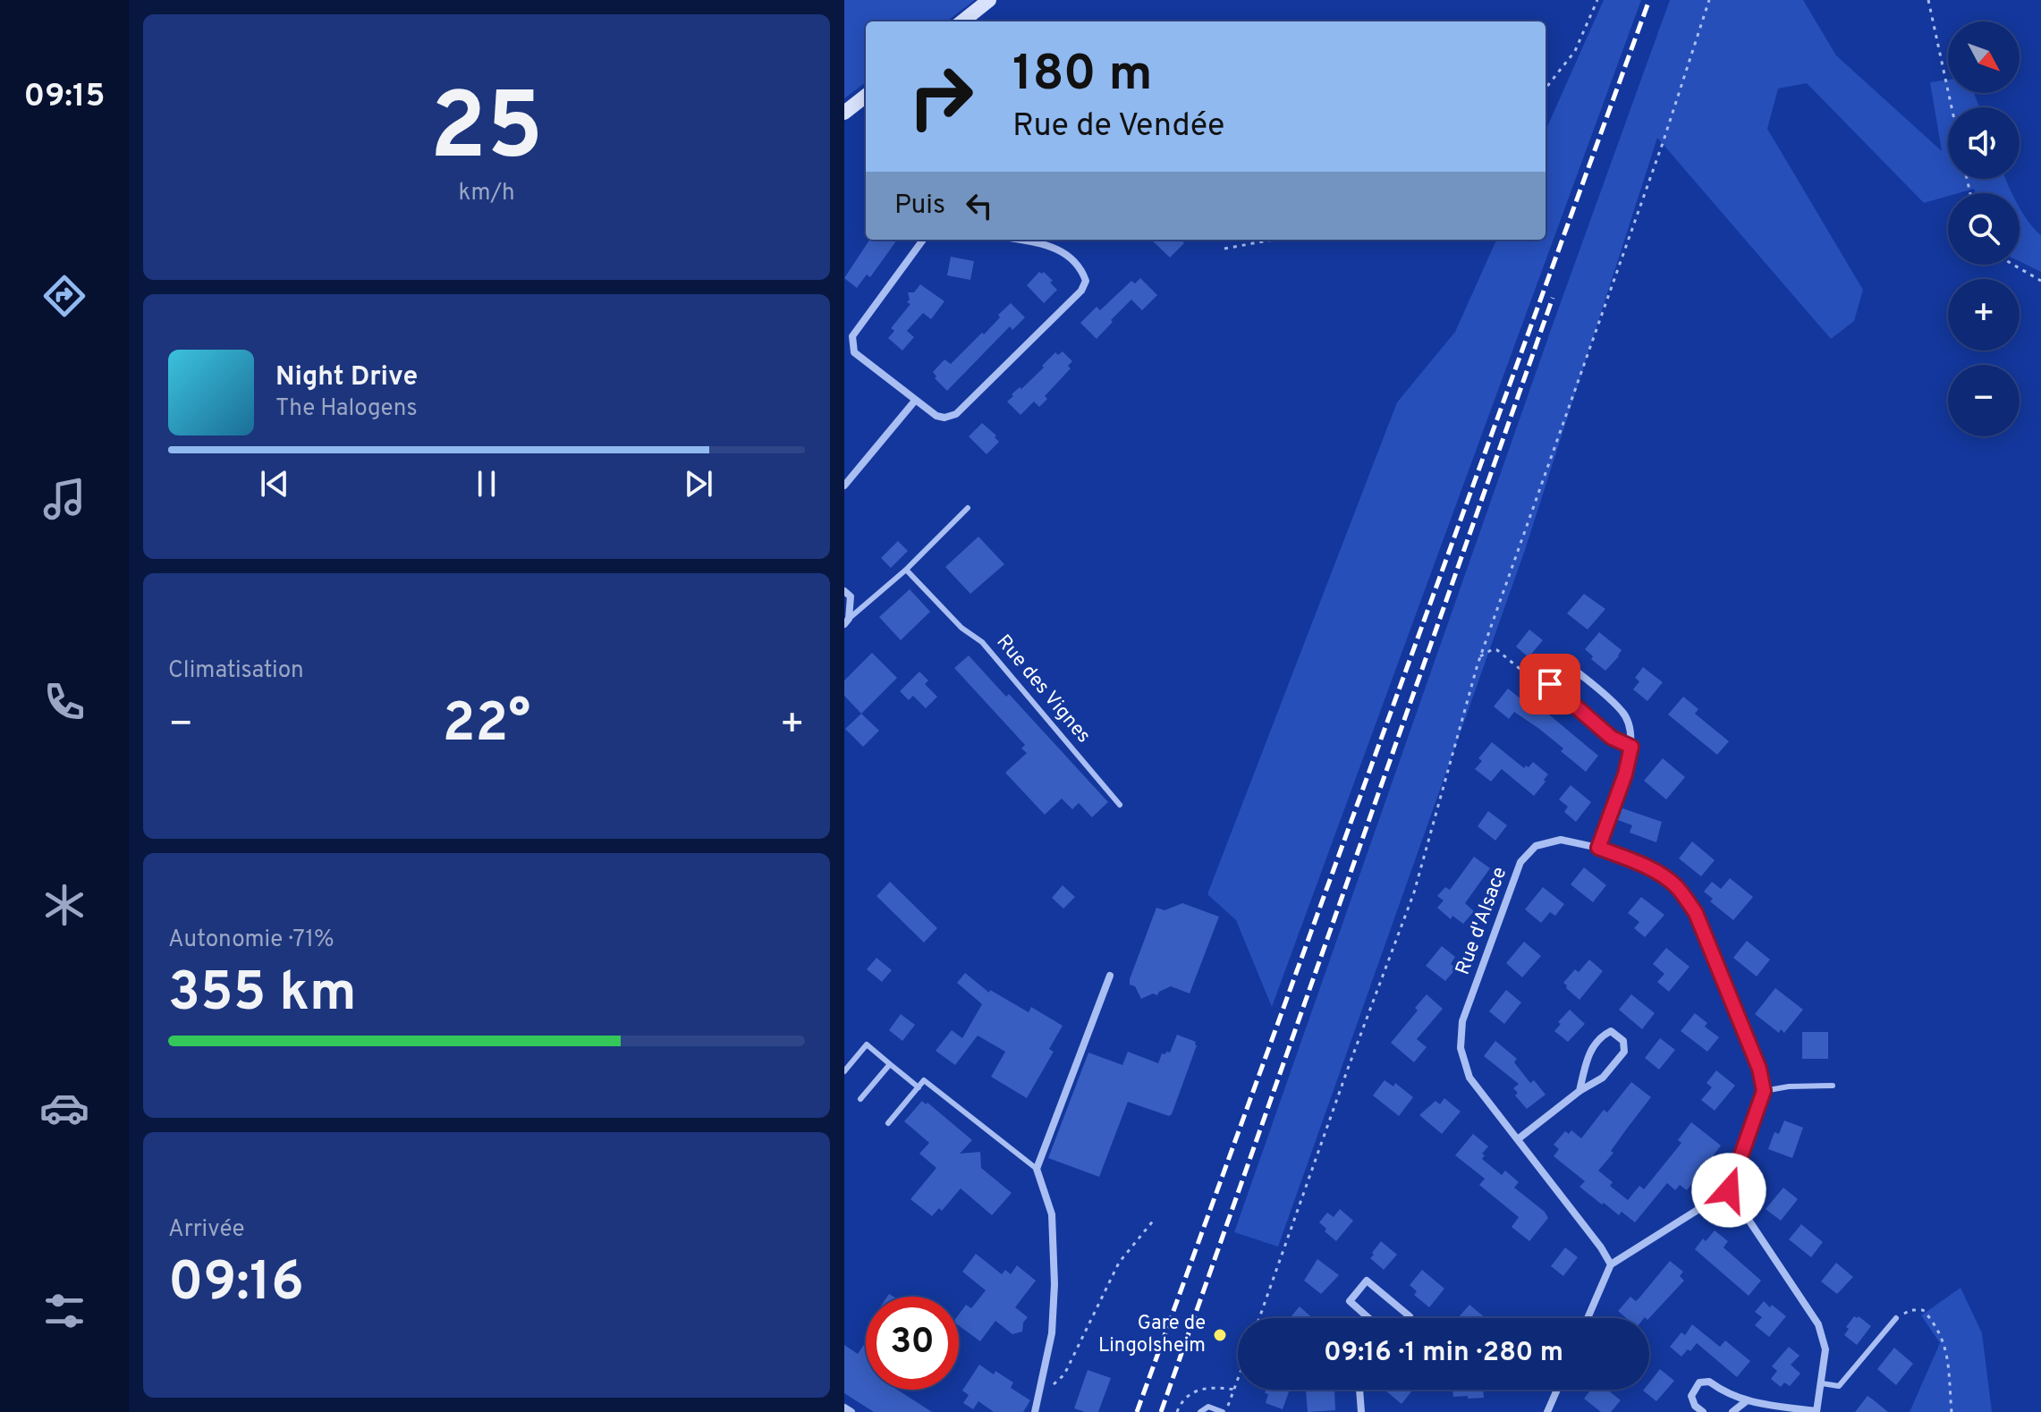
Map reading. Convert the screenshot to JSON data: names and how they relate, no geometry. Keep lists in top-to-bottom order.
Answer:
{
  "streets": {
    "street": ["Rue d'Alsace"],
    "lane": ["Rue des Vignes"]
  },
  "places": ["Gare de Lingolsheim"],
  "north": "bottom right",
  "page": {
    "tabs": "09:15",
    "tile": [
      ["25", "km/h"],
      "Climatisation",
      ["Autonomie · 71%", "355 km"],
      ["Arrivée", "09:16"]
    ],
    "map_buttons": ["+", "−"],
    "turn": ["180 m", "Rue de Vendée"],
    "then": "Puis",
    "song": ["Night Drive", "The Halogens"],
    "heat": ["−", "22°", "+"],
    "limit": "30",
    "trip": "09:16 · 1 min · 280 m"
  }
}
